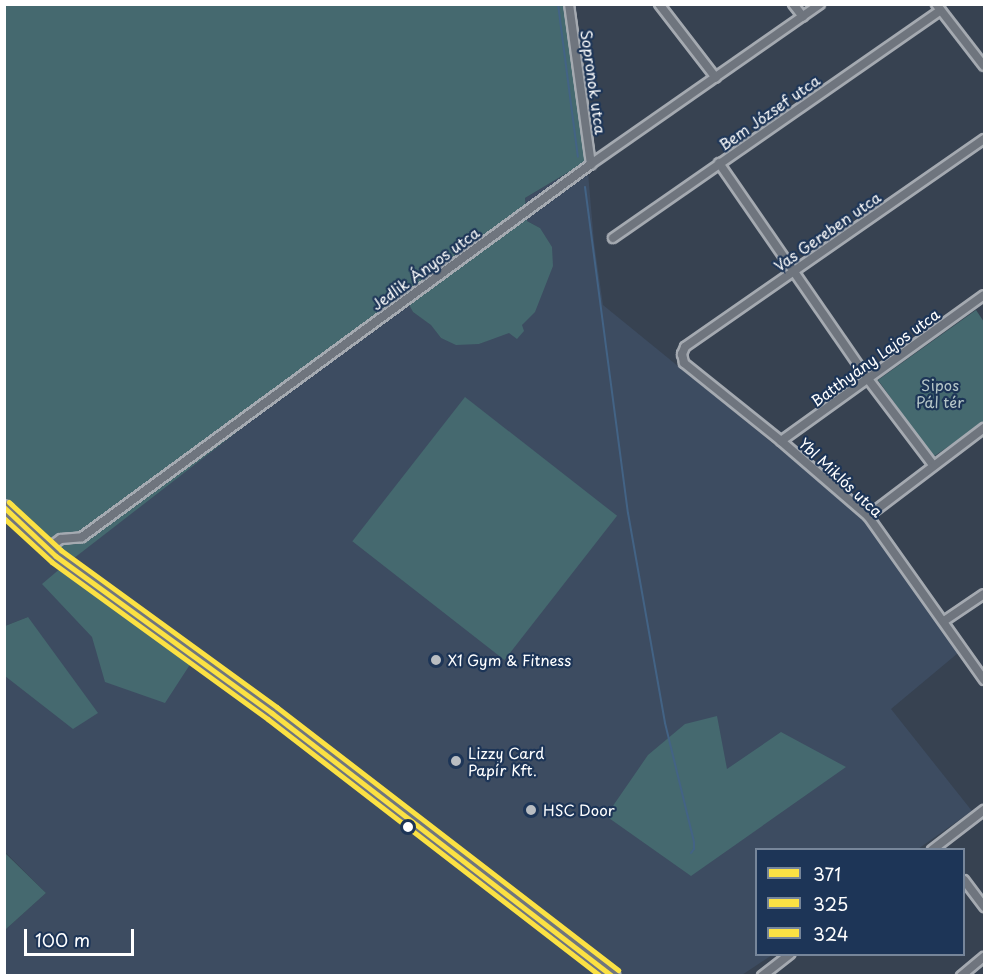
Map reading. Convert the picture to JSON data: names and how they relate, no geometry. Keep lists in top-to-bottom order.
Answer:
{
  "streets": {
    "street": [
      "Sopronok utca",
      "Bem József utca",
      "Vas Gereben utca",
      "Jedlik Ányos utca",
      "Batthyány Lajos utca",
      "Ybl Miklós utca"
    ]
  },
  "crossings": [
    ["Sopronok utca", "Jedlik Ányos utca"],
    ["Vas Gereben utca", "Ybl Miklós utca"],
    ["Batthyány Lajos utca", "Ybl Miklós utca"]
  ],
  "parks": ["Sipos Pál tér"],
  "places": ["X1 Gym & Fitness", "Lizzy Card Papír Kft.", "HSC Door"],
  "lines": ["transit line 324", "transit line 371", "transit line 325"],
  "legend": ["371", "325", "324"],
  "scale_bar": "100 m"
}
